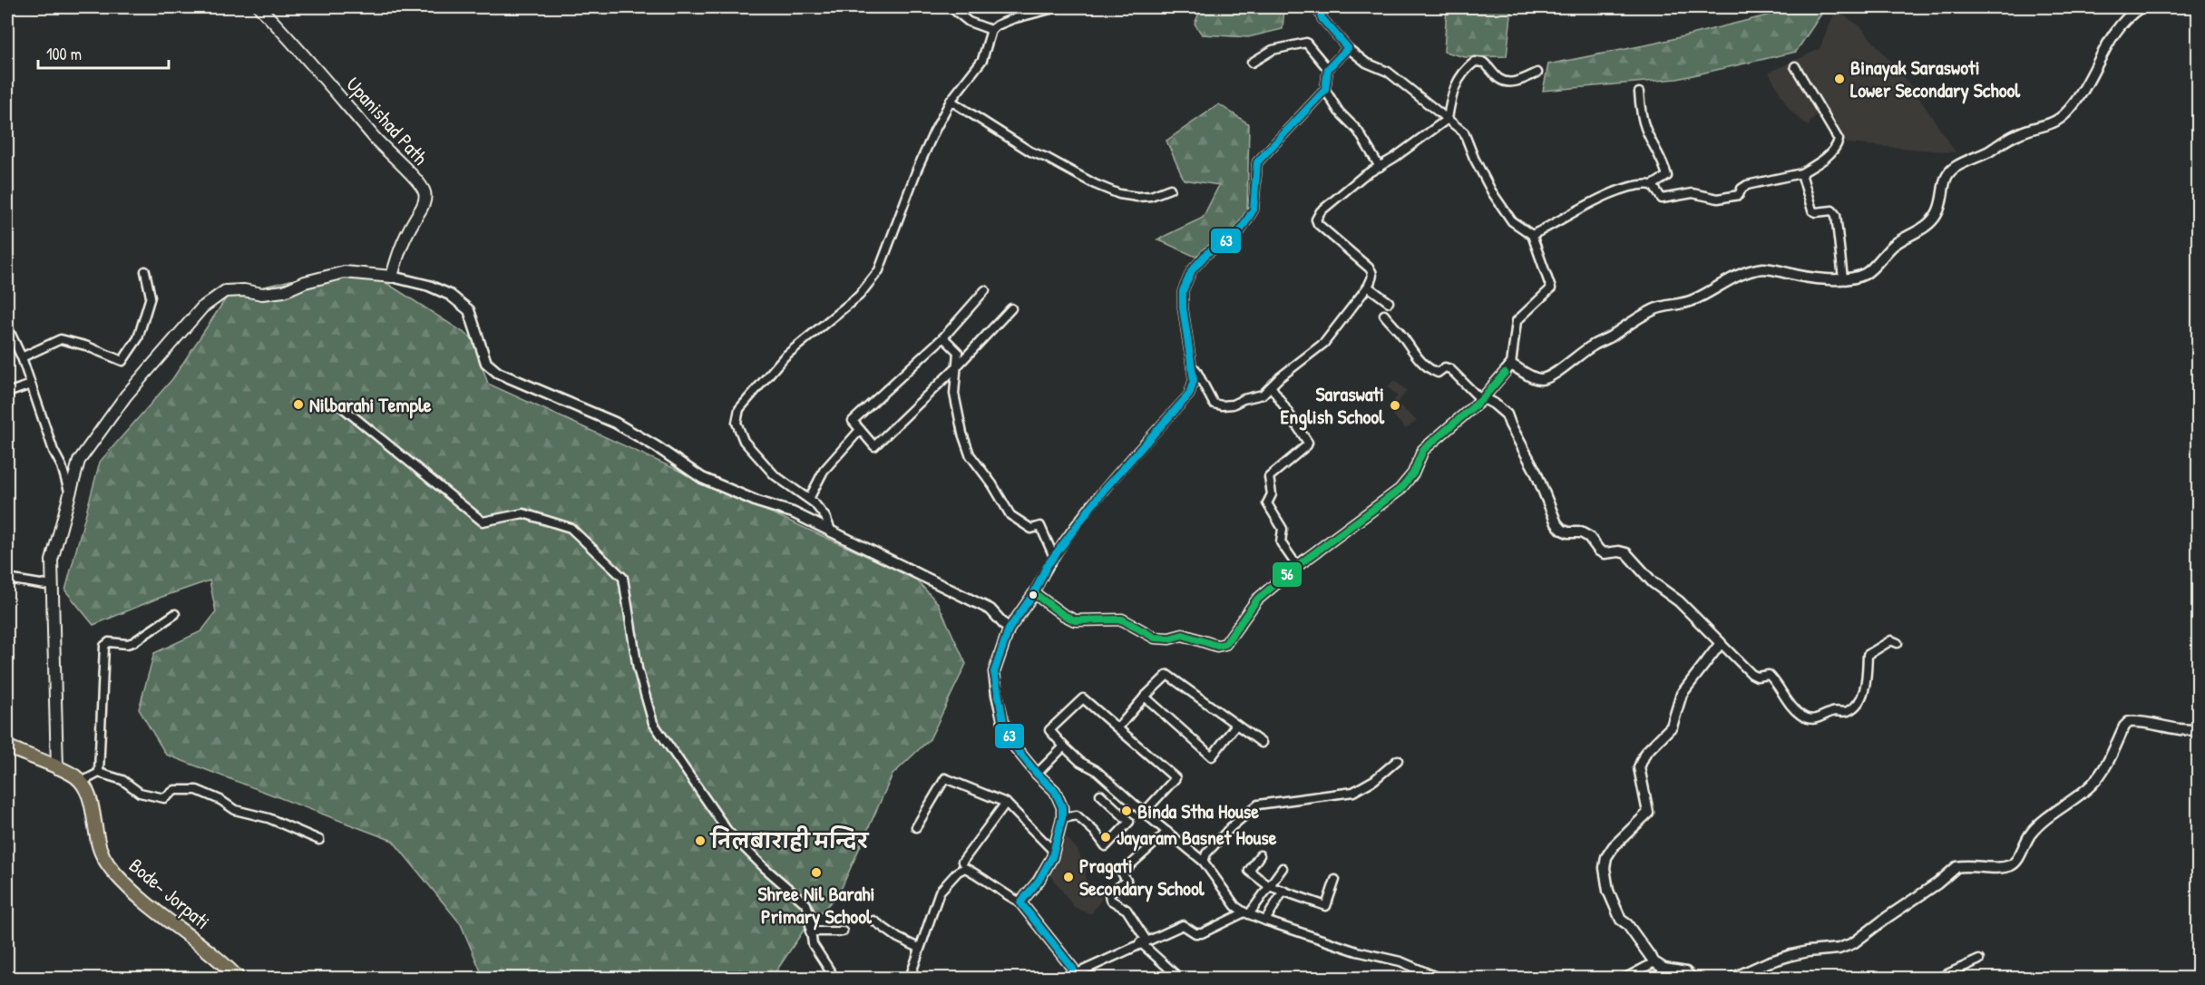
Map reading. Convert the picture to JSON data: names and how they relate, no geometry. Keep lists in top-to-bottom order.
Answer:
{
  "streets": {
    "main road": ["Upanishad Path", "Bode- Jorpati"]
  },
  "places": [
    "Binayak Saraswoti Lower Secondary School",
    "Nilbarahi Temple",
    "Saraswati English School",
    "Binda Stha House",
    "Jayaram Basnet House",
    "निलबाराही मन्दिर",
    "Shree Nil Barahi Primary School",
    "Pragati Secondary School"
  ],
  "lines": ["transit line 63", "transit line 56"],
  "scale_bar": "100 m"
}
